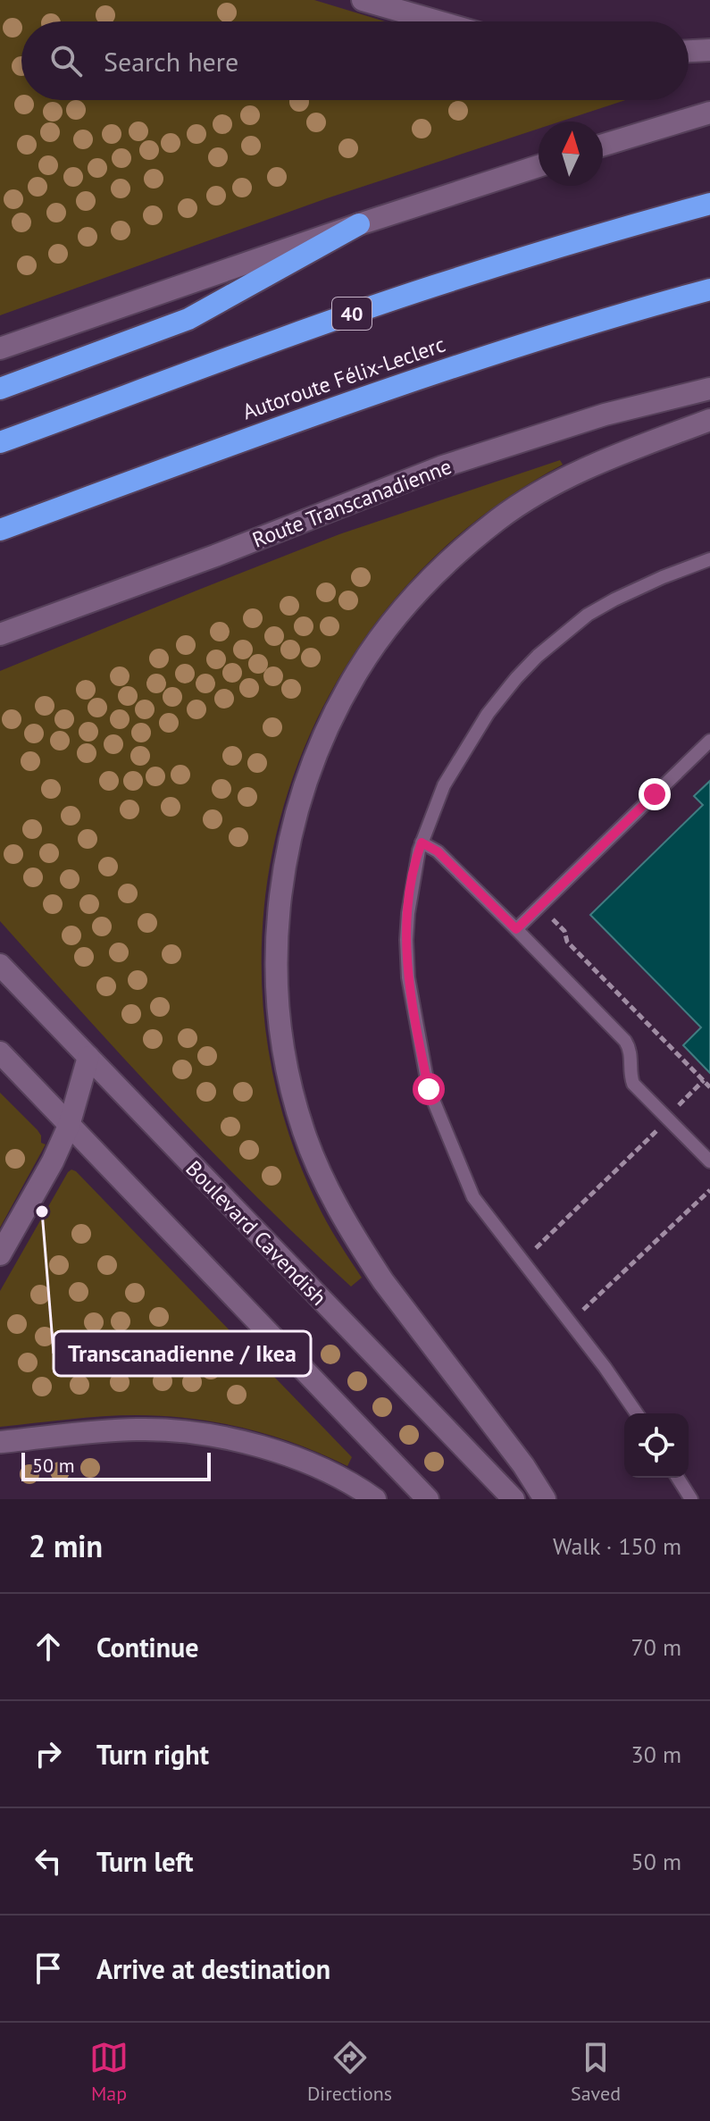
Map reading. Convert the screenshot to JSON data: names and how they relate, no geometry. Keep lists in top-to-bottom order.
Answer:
{
  "streets": {
    "highway": ["40", "Autoroute Félix-Leclerc"],
    "main road": ["Route Transcanadienne", "Boulevard Cavendish"]
  },
  "places": ["Transcanadienne / Ikea"],
  "scale_bar": "50 m",
  "north": "top",
  "page": {
    "search": "Search here",
    "scale": "50 m",
    "heading": ["2 min", "Walk · 150 m"],
    "list": [
      ["Continue", "70 m"],
      ["Turn right", "30 m"],
      ["Turn left", "50 m"],
      "Arrive at destination"
    ],
    "nav": ["Map", "Directions", "Saved"]
  }
}
